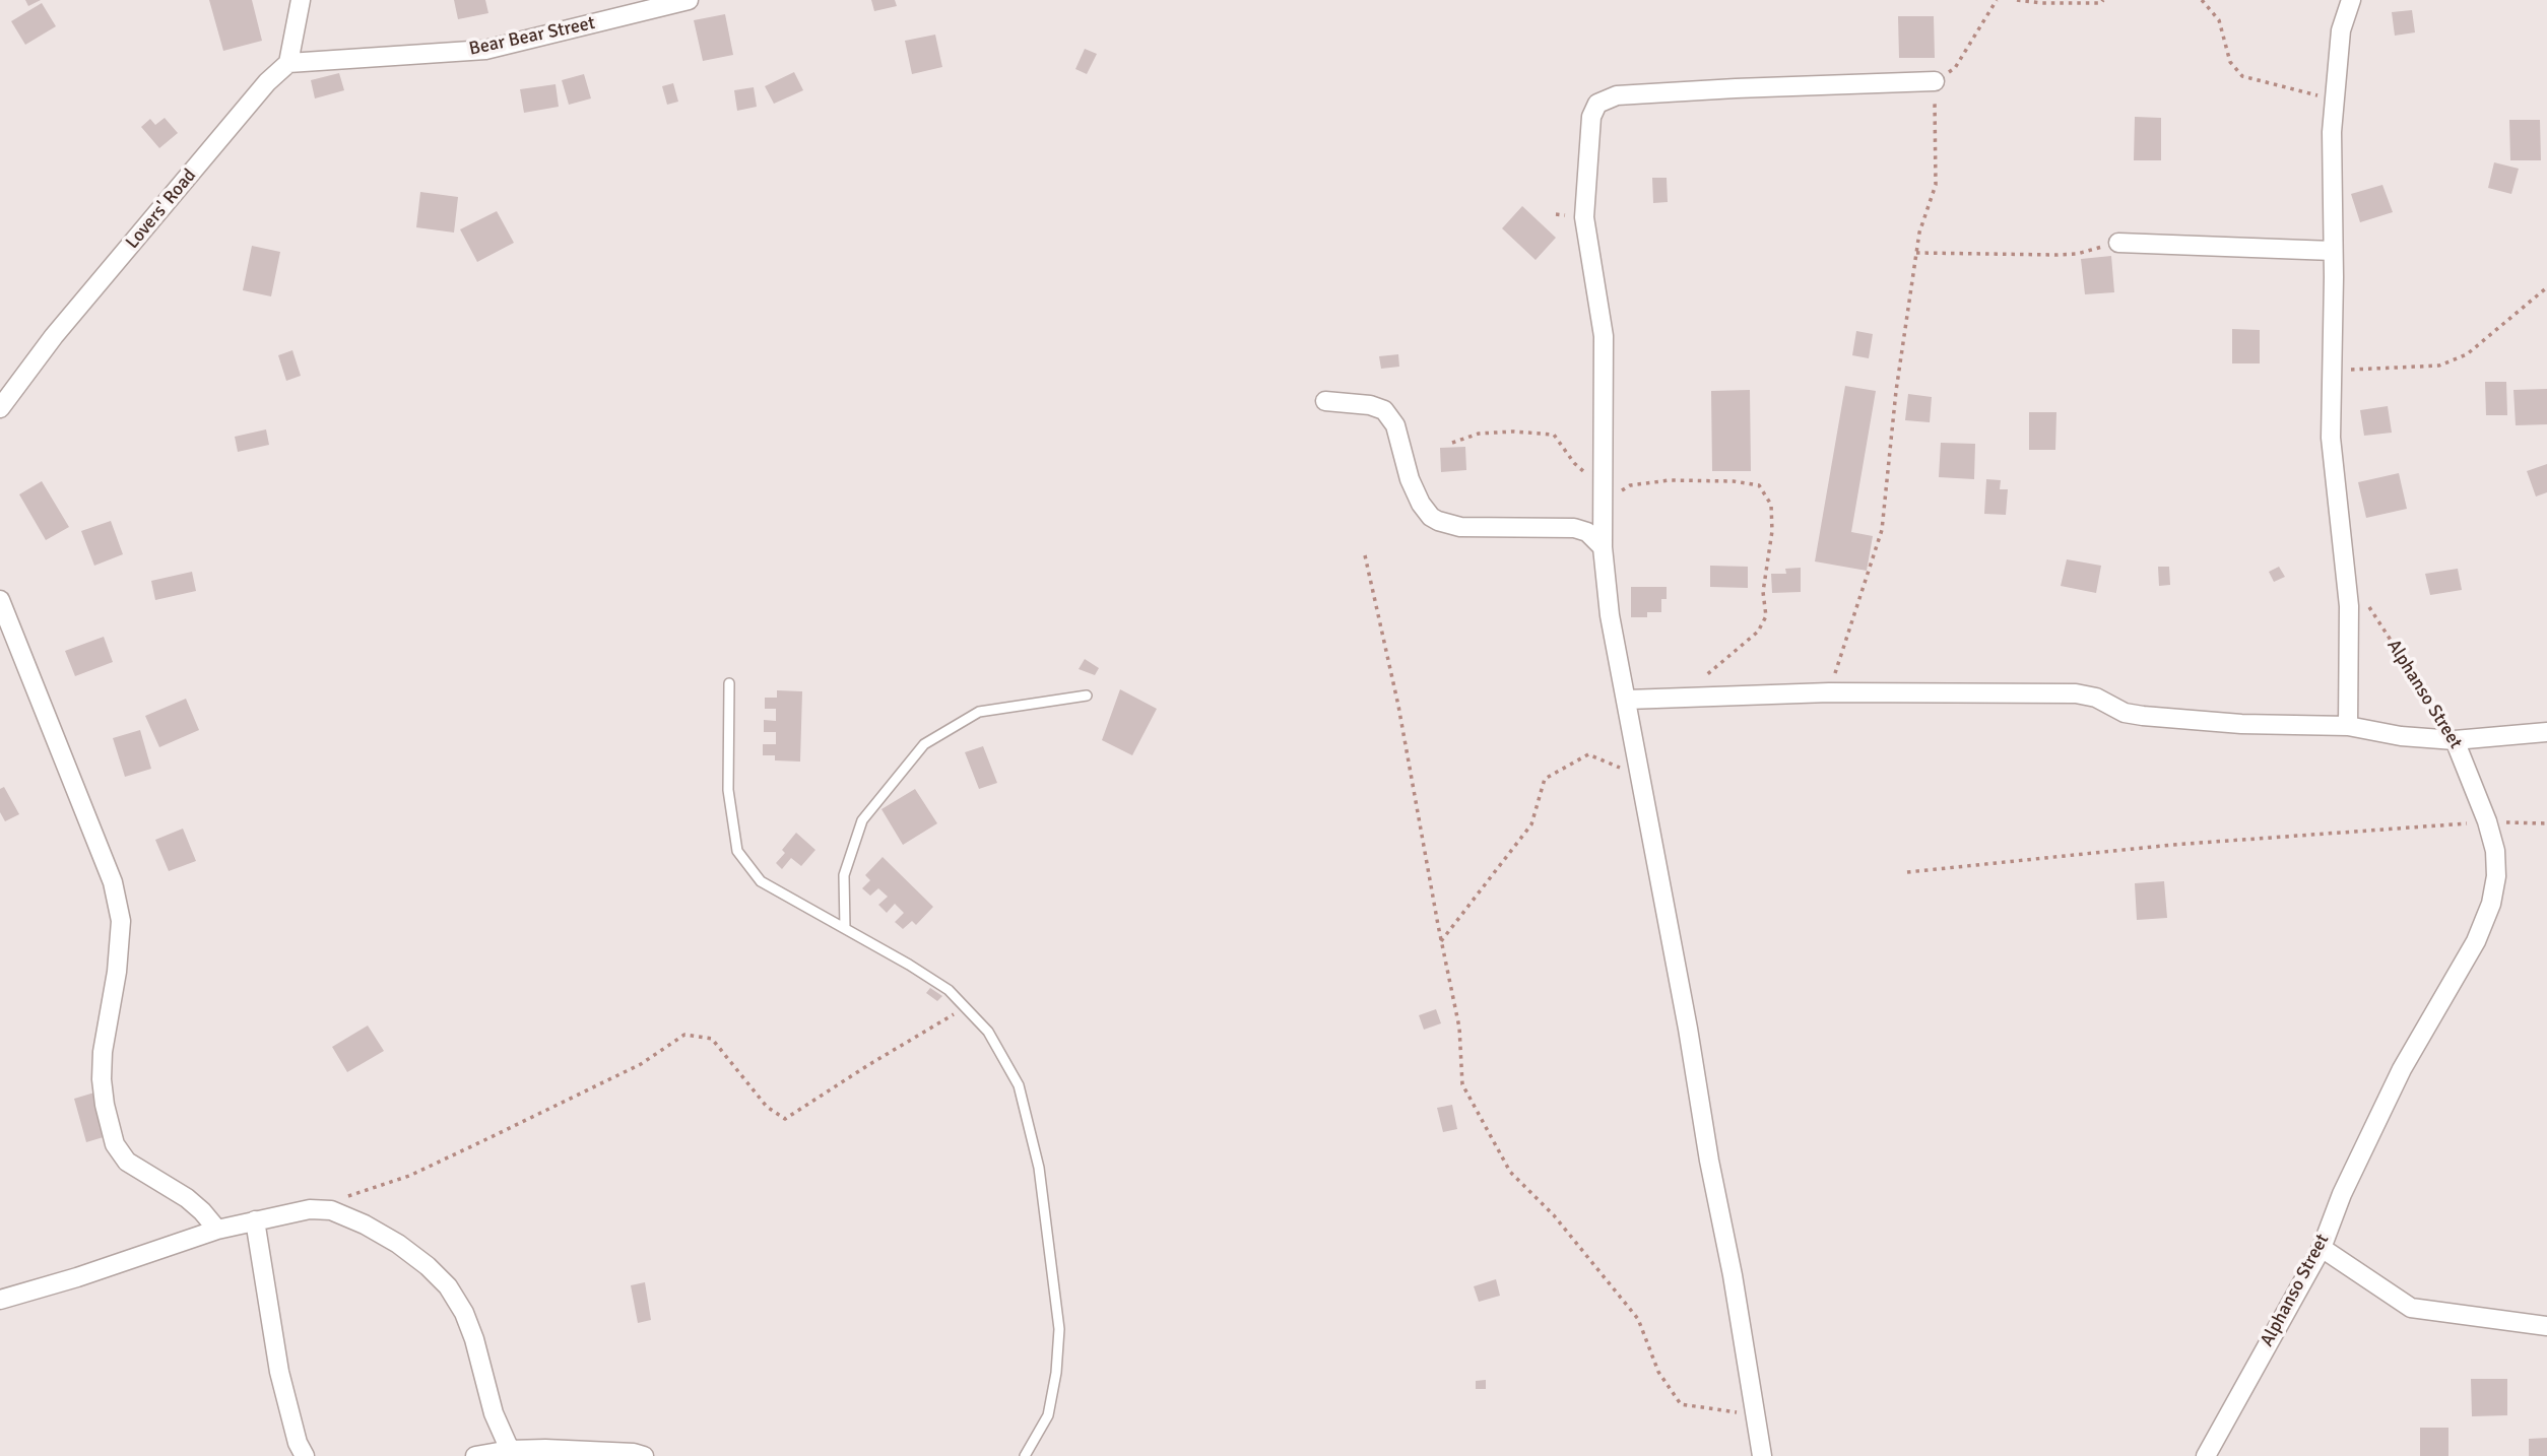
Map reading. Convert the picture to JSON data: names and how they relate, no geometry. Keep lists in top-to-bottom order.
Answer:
{
  "streets": {
    "street": ["Bear Bear Street", "Lovers' Road", "Alphanso Street"]
  },
  "crossings": [
    ["Bear Bear Street", "Lovers' Road"]
  ]
}
